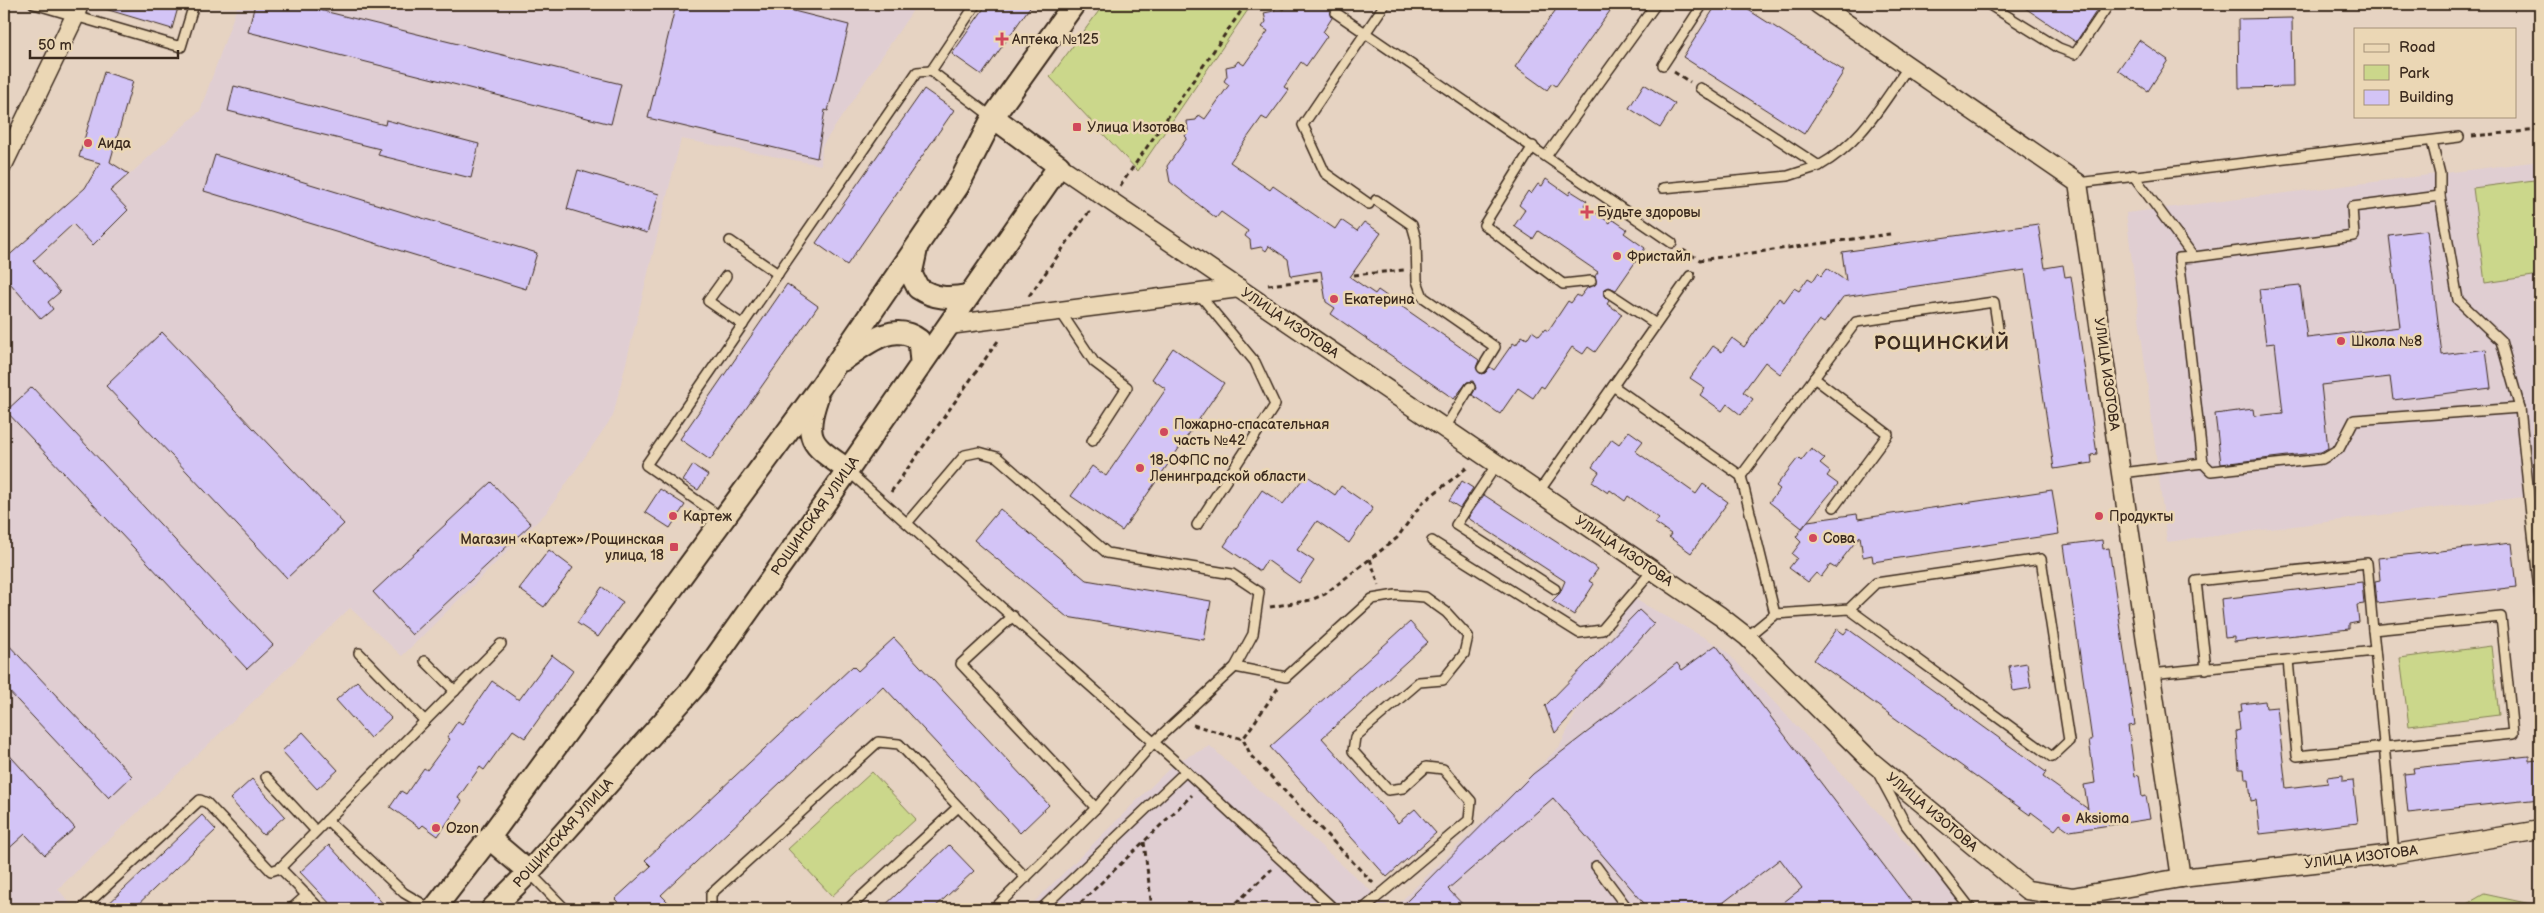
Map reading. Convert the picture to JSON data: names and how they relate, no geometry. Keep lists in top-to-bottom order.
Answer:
{
  "streets": {
    "street": ["УЛИЦА ИЗОТОВА", "РОЩИНСКАЯ УЛИЦА"]
  },
  "crossings": [
    ["УЛИЦА ИЗОТОВА", "РОЩИНСКАЯ УЛИЦА"]
  ],
  "districts": ["РОЩИНСКИЙ"],
  "places": {
    "health": ["Аптека №125", "Будьте здоровы"],
    "transit": ["Улица Изотова", "Магазин «Картеж»/Рощинская улица, 18"],
    "other": [
      "Аида",
      "Фристайл",
      "Екатерина",
      "Школа №8",
      "Пожарно-спасательная часть №42",
      "18-ОФПС по Ленинградской области",
      "Картеж",
      "Продукты",
      "Сова",
      "Aksioma",
      "Ozon"
    ]
  },
  "legend": ["Road", "Park", "Building"],
  "scale_bar": "50 m"
}
